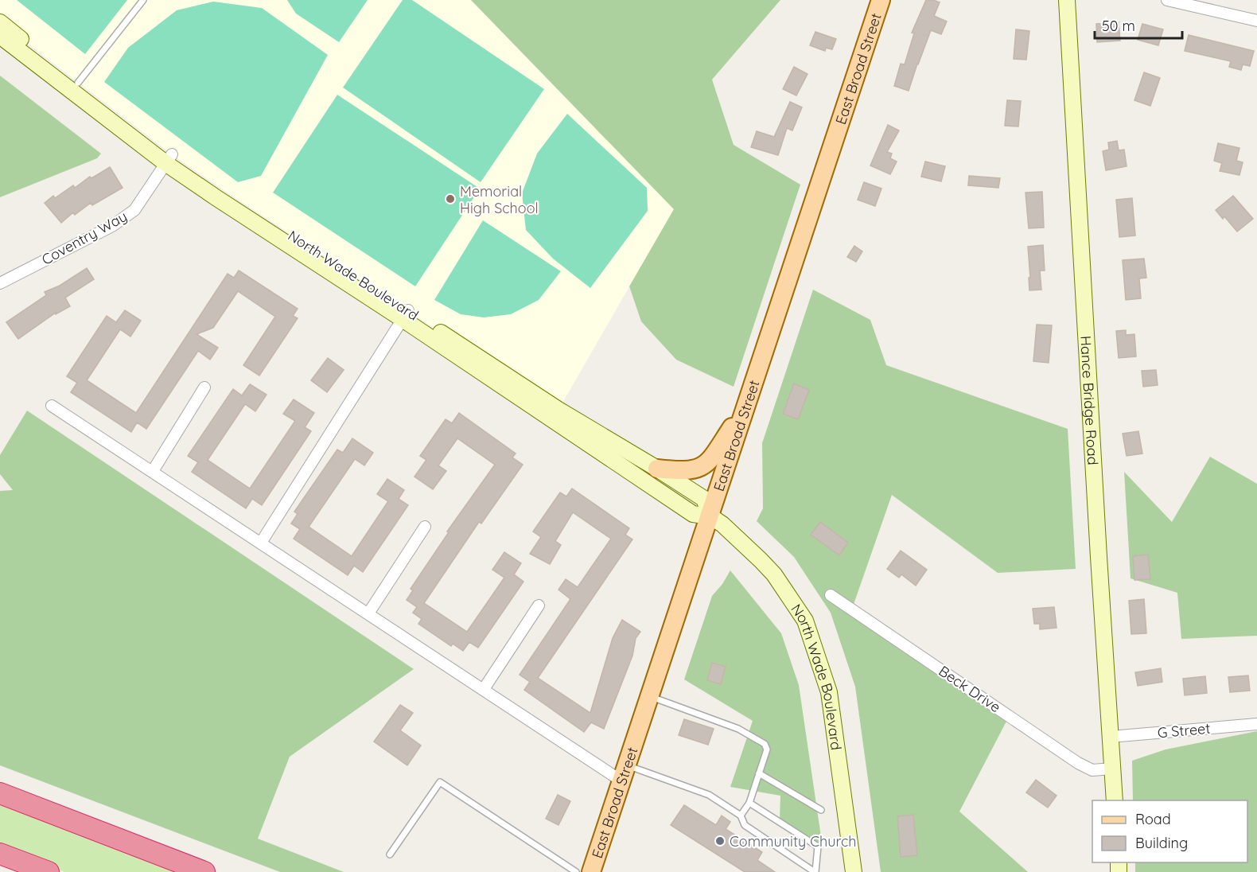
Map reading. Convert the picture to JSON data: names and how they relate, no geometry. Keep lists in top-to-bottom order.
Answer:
{
  "streets": {
    "main road": ["East Broad Street", "North Wade Boulevard", "Hance Bridge Road"],
    "street": ["Coventry Way", "Beck Drive", "G Street"]
  },
  "crossings": [
    ["East Broad Street", "North Wade Boulevard"],
    ["Coventry Way", "North Wade Boulevard"],
    ["Hance Bridge Road", "Beck Drive"],
    ["Hance Bridge Road", "G Street"]
  ],
  "places": ["Memorial High School", "Community Church"],
  "legend": ["Road", "Building"],
  "scale_bar": "50 m"
}
